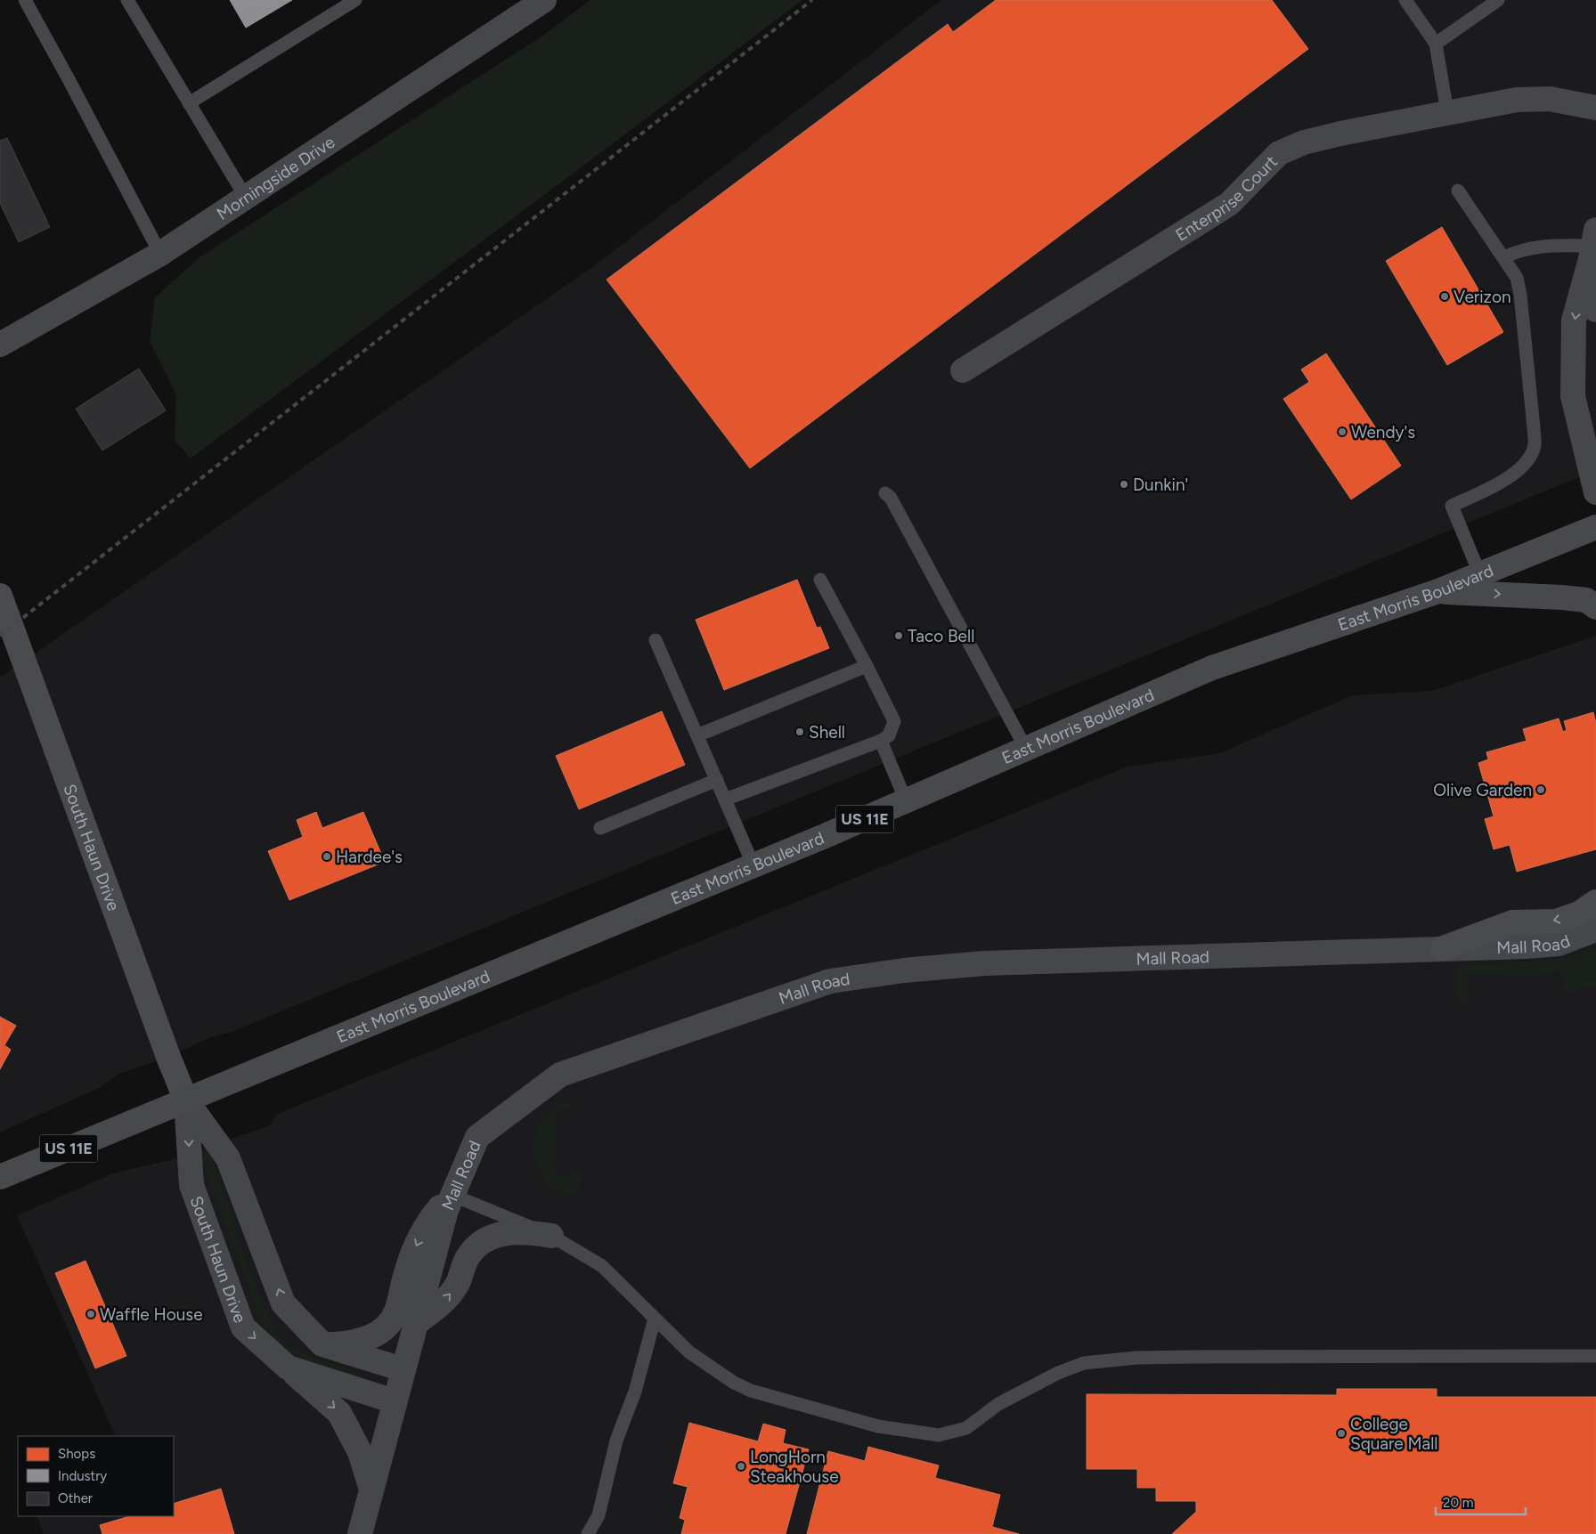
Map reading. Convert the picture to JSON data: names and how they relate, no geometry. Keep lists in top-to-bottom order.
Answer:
{
  "streets": {
    "main road": ["East Morris Boulevard", "US 11E"],
    "street": [
      "Morningside Drive",
      "Enterprise Court",
      "South Haun Drive",
      "Mall Road"
    ]
  },
  "crossings": [
    ["East Morris Boulevard", "South Haun Drive"],
    ["South Haun Drive", "Mall Road"]
  ],
  "places": [
    "Verizon",
    "Wendy's",
    "Dunkin'",
    "Taco Bell",
    "Shell",
    "Olive Garden",
    "Hardee's",
    "Waffle House",
    "College Square Mall",
    "LongHorn Steakhouse"
  ],
  "legend": ["Shops", "Industry", "Other"],
  "scale_bar": "20 m"
}
